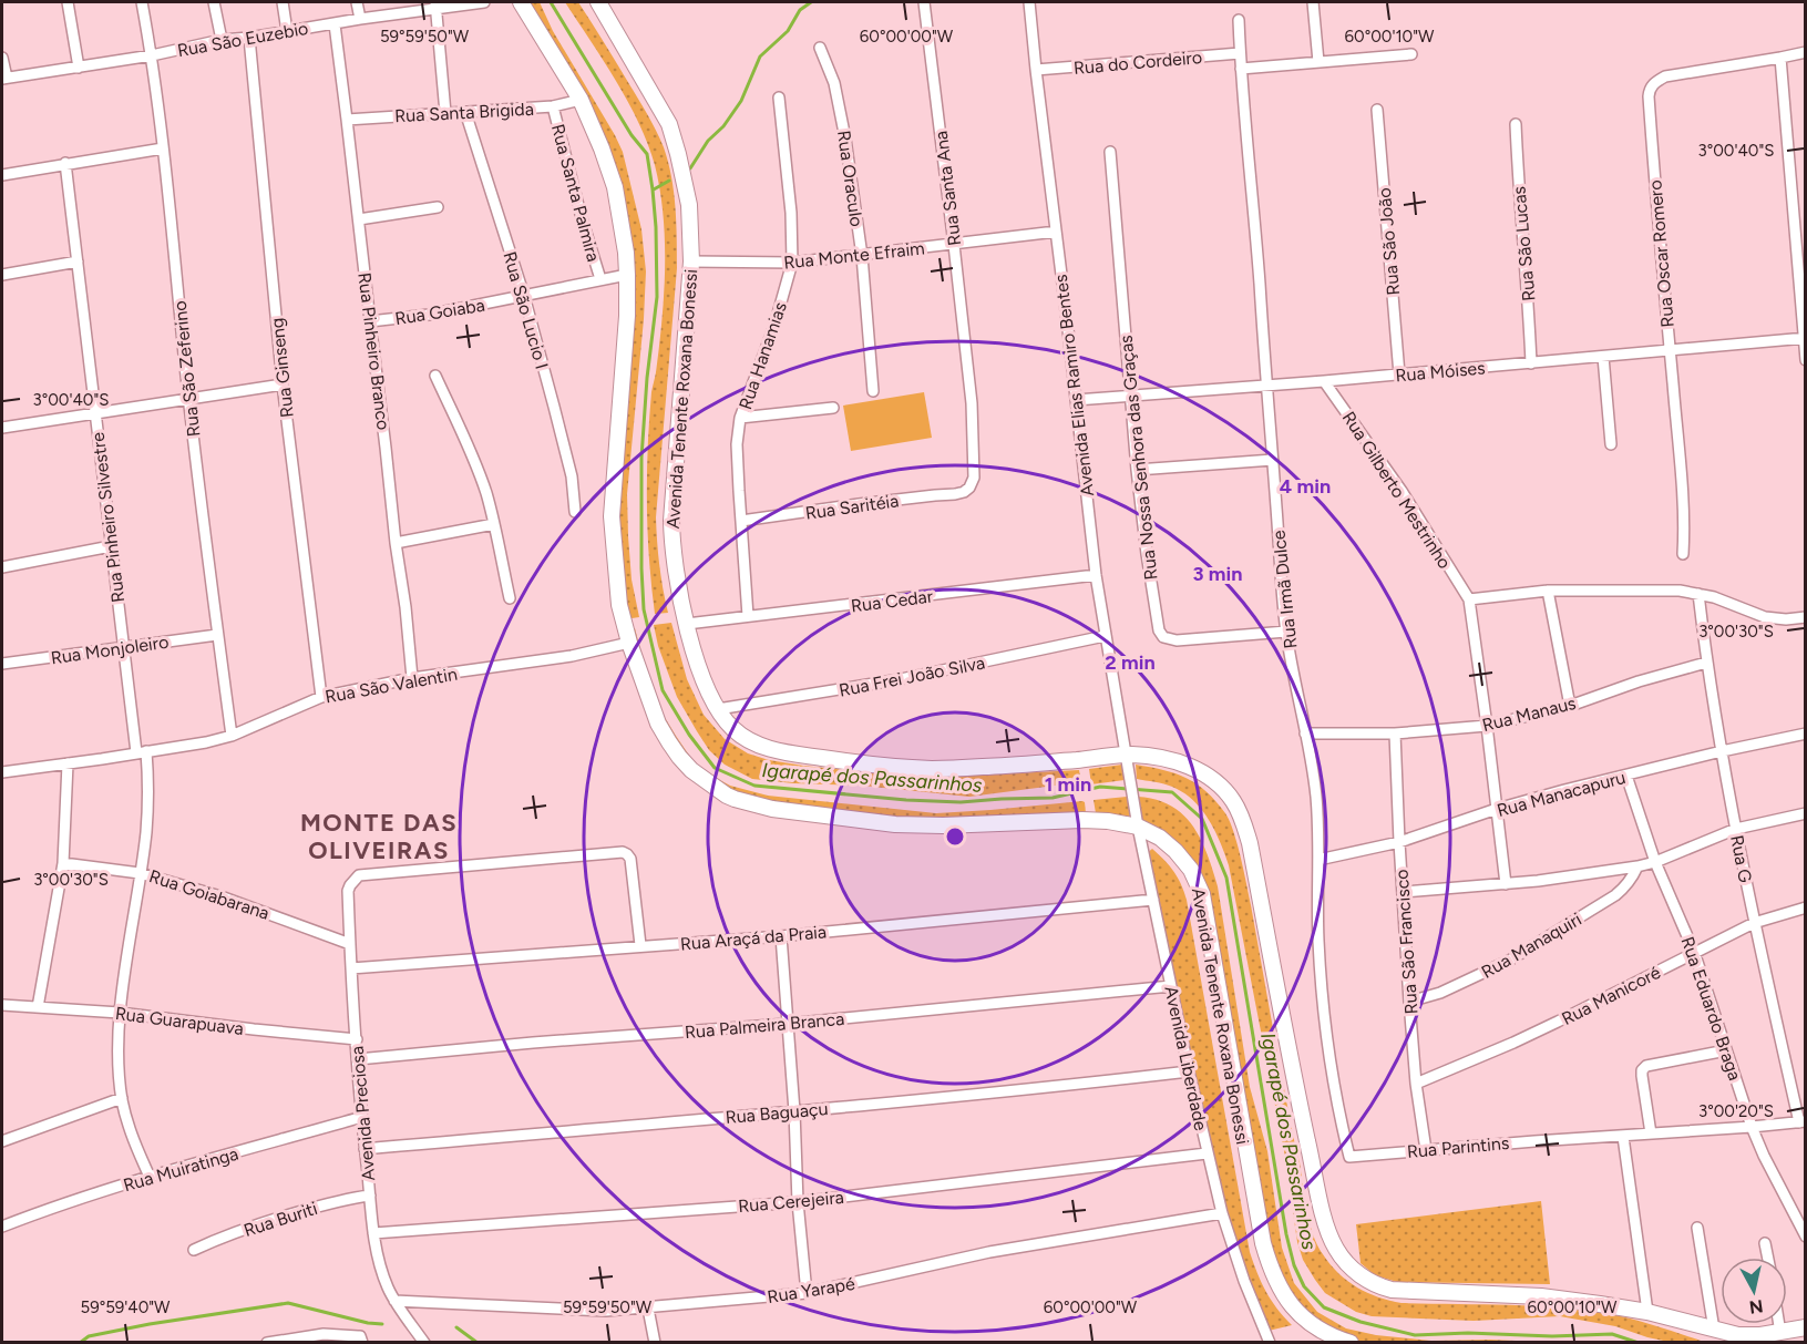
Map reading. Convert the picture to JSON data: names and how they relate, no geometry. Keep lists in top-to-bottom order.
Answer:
{
  "streets": {
    "street": [
      "Rua São Euzebio",
      "Rua do Cordeiro",
      "Rua Santa Brigida",
      "Rua Oraculo",
      "Rua Santa Ana",
      "Rua Santa Palmira",
      "Rua São João",
      "Rua São Lucas",
      "Rua Oscar Romero",
      "Rua Monte Efraim",
      "Rua São Lucio I",
      "Rua Goiaba",
      "Rua Pinheiro Branco",
      "Rua Hanamias",
      "Rua Ginseng",
      "Rua São Zeferino",
      "Rua Móises",
      "Avenida Elias Ramiro Bentes",
      "Avenida Tenente Roxana Bonessi",
      "Rua Nossa Senhora das Graças",
      "Rua Gilberto Mestrinho",
      "Rua Saritéia",
      "Rua Pinheiro Silvestre",
      "Rua Irmã Dulce",
      "Rua Cedar",
      "Rua Monjoleiro",
      "Rua Frei João Silva",
      "Rua São Valentin",
      "Rua Manaus",
      "Rua Manacapuru",
      "Rua G",
      "Rua Goiabarana",
      "Rua Araçá da Praia",
      "Rua São Francisco",
      "Rua Manaquiri",
      "Rua Manicoré",
      "Rua Eduardo Braga",
      "Rua Guarapuava",
      "Rua Palmeira Branca",
      "Avenida Liberdade",
      "Rua Baguaçu",
      "Avenida Preciosa",
      "Rua Parintins",
      "Rua Muiratinga",
      "Rua Cerejeira",
      "Rua Buriti",
      "Rua Yarapé"
    ]
  },
  "crossings": [
    ["Rua São Euzebio", "Rua Pinheiro Branco"],
    ["Rua São Euzebio", "Rua Ginseng"],
    ["Rua São Euzebio", "Rua São Zeferino"],
    ["Rua do Cordeiro", "Avenida Elias Ramiro Bentes"],
    ["Rua do Cordeiro", "Rua Irmã Dulce"],
    ["Rua Santa Brigida", "Rua Santa Palmira"],
    ["Rua Santa Brigida", "Rua São Lucio I"],
    ["Rua Santa Brigida", "Rua Pinheiro Branco"],
    ["Rua Santa Brigida", "Avenida Tenente Roxana Bonessi"],
    ["Rua Oraculo", "Rua Monte Efraim"],
    ["Rua Santa Ana", "Rua Monte Efraim"],
    ["Rua Santa Ana", "Rua Saritéia"],
    ["Rua Santa Palmira", "Rua Goiaba"],
    ["Rua São João", "Rua Móises"],
    ["Rua São Lucas", "Rua Móises"],
    ["Rua Oscar Romero", "Rua Móises"],
    ["Rua Monte Efraim", "Rua Hanamias"],
    ["Rua Monte Efraim", "Avenida Elias Ramiro Bentes"],
    ["Rua Monte Efraim", "Avenida Tenente Roxana Bonessi"],
    ["Rua São Lucio I", "Rua Goiaba"],
    ["Rua Goiaba", "Rua Pinheiro Branco"],
    ["Rua Goiaba", "Avenida Tenente Roxana Bonessi"],
    ["Rua Pinheiro Branco", "Rua São Valentin"],
    ["Rua Hanamias", "Rua Saritéia"],
    ["Rua Hanamias", "Rua Cedar"],
    ["Rua Ginseng", "Rua São Valentin"],
    ["Rua São Zeferino", "Rua Monjoleiro"],
    ["Rua São Zeferino", "Rua São Valentin"],
    ["Rua Móises", "Avenida Elias Ramiro Bentes"],
    ["Rua Móises", "Rua Nossa Senhora das Graças"],
    ["Rua Móises", "Rua Gilberto Mestrinho"],
    ["Rua Móises", "Rua Irmã Dulce"],
    ["Avenida Elias Ramiro Bentes", "Avenida Tenente Roxana Bonessi"],
    ["Avenida Elias Ramiro Bentes", "Rua Cedar"],
    ["Avenida Elias Ramiro Bentes", "Rua Frei João Silva"],
    ["Avenida Elias Ramiro Bentes", "Avenida Liberdade"],
    ["Avenida Tenente Roxana Bonessi", "Rua Cedar"],
    ["Avenida Tenente Roxana Bonessi", "Rua Frei João Silva"],
    ["Avenida Tenente Roxana Bonessi", "Rua São Valentin"],
    ["Avenida Tenente Roxana Bonessi", "Avenida Liberdade"],
    ["Rua Nossa Senhora das Graças", "Rua Irmã Dulce"],
    ["Rua Gilberto Mestrinho", "Rua Manaus"],
    ["Rua Gilberto Mestrinho", "Rua Manacapuru"],
    ["Rua Pinheiro Silvestre", "Rua Monjoleiro"],
    ["Rua Pinheiro Silvestre", "Rua São Valentin"],
    ["Rua Pinheiro Silvestre", "Rua Goiabarana"],
    ["Rua Pinheiro Silvestre", "Rua Guarapuava"],
    ["Rua Pinheiro Silvestre", "Rua Muiratinga"],
    ["Rua Irmã Dulce", "Rua Manaus"],
    ["Rua Irmã Dulce", "Rua Manacapuru"],
    ["Rua Irmã Dulce", "Rua Parintins"],
    ["Rua Manaus", "Rua G"],
    ["Rua Manaus", "Rua São Francisco"],
    ["Rua Manacapuru", "Rua G"],
    ["Rua Manacapuru", "Rua São Francisco"],
    ["Rua Manacapuru", "Rua Eduardo Braga"],
    ["Rua G", "Rua Manicoré"],
    ["Rua G", "Rua Parintins"],
    ["Rua Goiabarana", "Avenida Preciosa"],
    ["Rua Araçá da Praia", "Avenida Liberdade"],
    ["Rua Araçá da Praia", "Avenida Preciosa"],
    ["Rua São Francisco", "Rua Manaquiri"],
    ["Rua São Francisco", "Rua Manicoré"],
    ["Rua São Francisco", "Rua Parintins"],
    ["Rua Manicoré", "Rua Eduardo Braga"],
    ["Rua Eduardo Braga", "Rua Parintins"],
    ["Rua Guarapuava", "Avenida Preciosa"],
    ["Rua Palmeira Branca", "Avenida Liberdade"],
    ["Rua Palmeira Branca", "Avenida Preciosa"],
    ["Avenida Liberdade", "Rua Baguaçu"],
    ["Avenida Liberdade", "Rua Cerejeira"],
    ["Avenida Liberdade", "Rua Yarapé"],
    ["Rua Baguaçu", "Avenida Preciosa"],
    ["Avenida Preciosa", "Rua Muiratinga"],
    ["Avenida Preciosa", "Rua Cerejeira"],
    ["Avenida Preciosa", "Rua Buriti"],
    ["Avenida Preciosa", "Rua Yarapé"]
  ],
  "districts": ["MONTE DAS OLIVEIRAS"],
  "water": ["Igarapé dos Passarinhos"],
  "north": "bottom",
  "coordinates": [
    "59°59'50\"W",
    "60°00'00\"W",
    "60°00'10\"W",
    "3°00'40\"S",
    "3°00'30\"S",
    "3°00'20\"S",
    "59°59'40\"W"
  ],
  "rings": [
    "4 min",
    "3 min",
    "2 min",
    "1 min"
  ]
}
